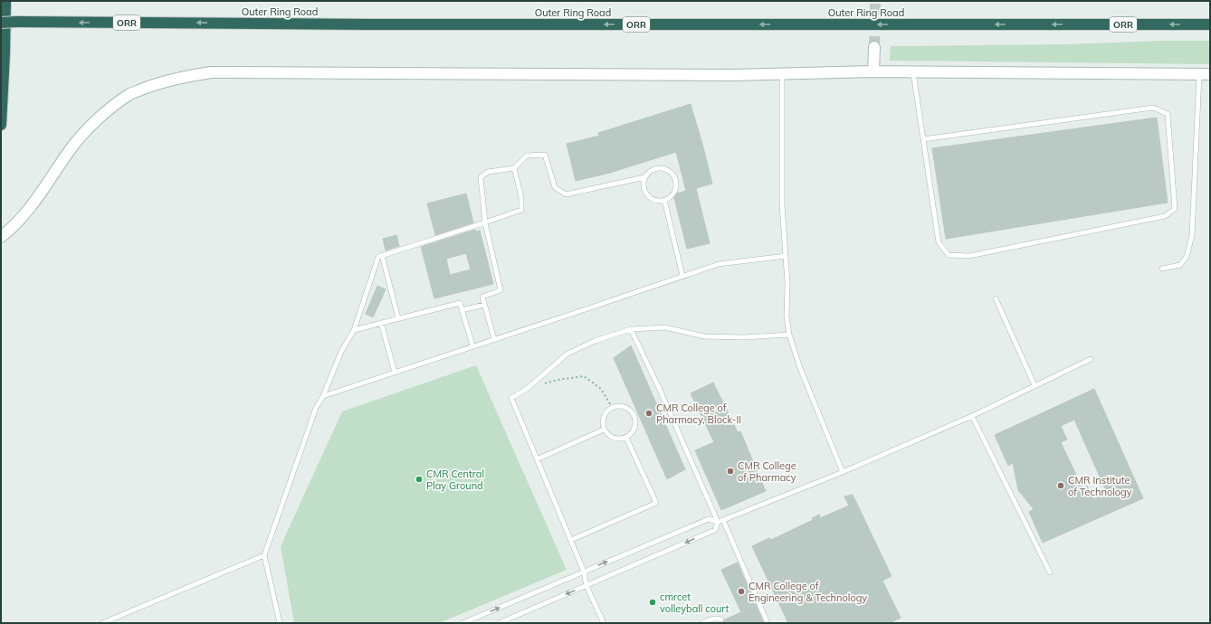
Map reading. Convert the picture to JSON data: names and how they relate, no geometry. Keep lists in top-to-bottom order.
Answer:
{
  "streets": {
    "highway": ["Outer Ring Road", "ORR"]
  },
  "one_way": ["Outer Ring Road"],
  "places": [
    "CMR College of Pharmacy, Block-II",
    "CMR College of Pharmacy",
    "CMR Central Play Ground",
    "CMR Institute of Technology",
    "CMR College of Engineering & Technology",
    "cmrcet volleyball court"
  ]
}
